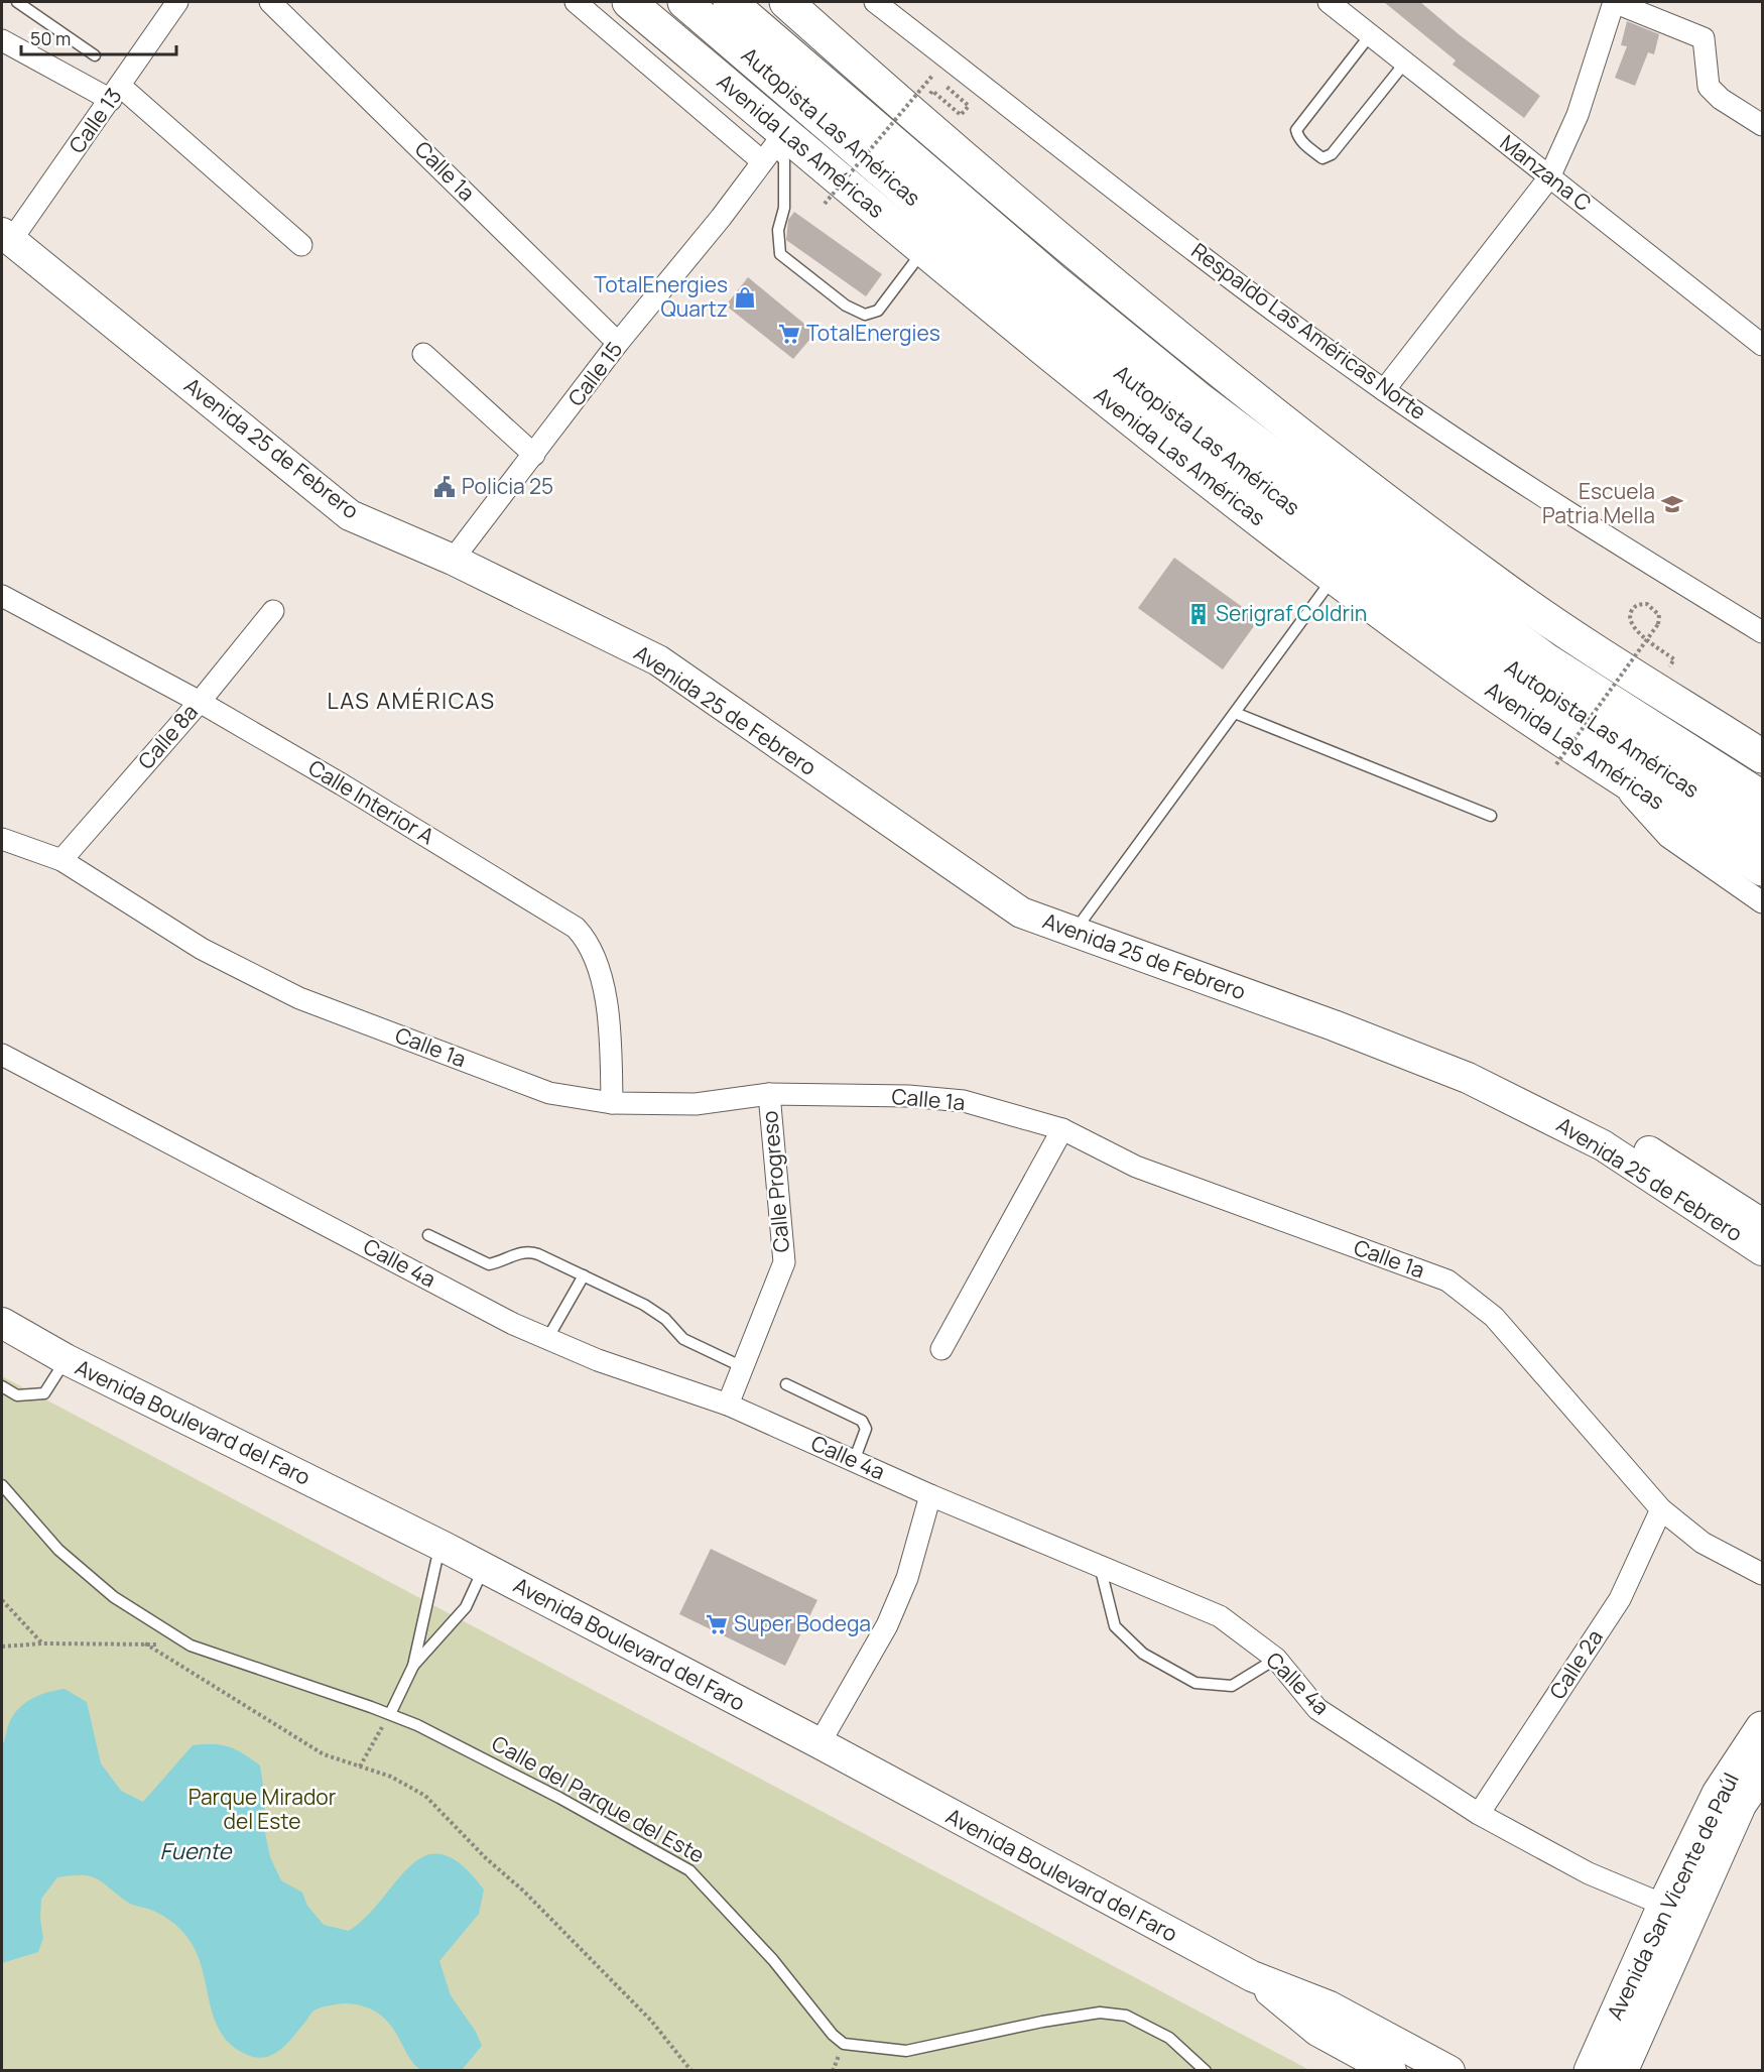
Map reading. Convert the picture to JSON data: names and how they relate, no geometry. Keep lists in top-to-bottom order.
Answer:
{
  "streets": {
    "main road": [
      "Autopista Las Américas",
      "Avenida Las Américas",
      "Avenida 25 de Febrero",
      "Avenida Boulevard del Faro",
      "Avenida San Vicente de Paúl"
    ],
    "street": [
      "Calle 13",
      "Calle 1a",
      "Manzana C",
      "Respaldo Las Américas Norte",
      "Calle 15",
      "Calle 8a",
      "Calle Interior A",
      "Calle Progreso",
      "Calle 4a",
      "Calle 2a"
    ],
    "lane": ["Calle del Parque del Este"]
  },
  "crossings": [
    ["Calle 13", "Avenida 25 de Febrero"],
    ["Avenida Las Américas", "Calle 15"],
    ["Calle 1a", "Calle 15"],
    ["Calle 1a", "Calle 8a"],
    ["Calle 1a", "Calle Interior A"],
    ["Calle 1a", "Calle Progreso"],
    ["Calle 1a", "Calle 2a"],
    ["Calle 15", "Avenida 25 de Febrero"],
    ["Calle 8a", "Calle Interior A"],
    ["Calle Progreso", "Calle 4a"],
    ["Calle 4a", "Calle 2a"],
    ["Calle 4a", "Avenida San Vicente de Paúl"]
  ],
  "districts": ["LAS AMÉRICAS"],
  "water": ["Fuente"],
  "parks": ["Parque Mirador del Este"],
  "places": {
    "shop": ["TotalEnergies Quartz"],
    "supermarket": ["TotalEnergies", "Super Bodega"],
    "public building": ["Policia 25"],
    "school or university": ["Escuela Patria Mella"],
    "building": ["Serigraf Coldrin"]
  },
  "scale_bar": "50 m"
}
